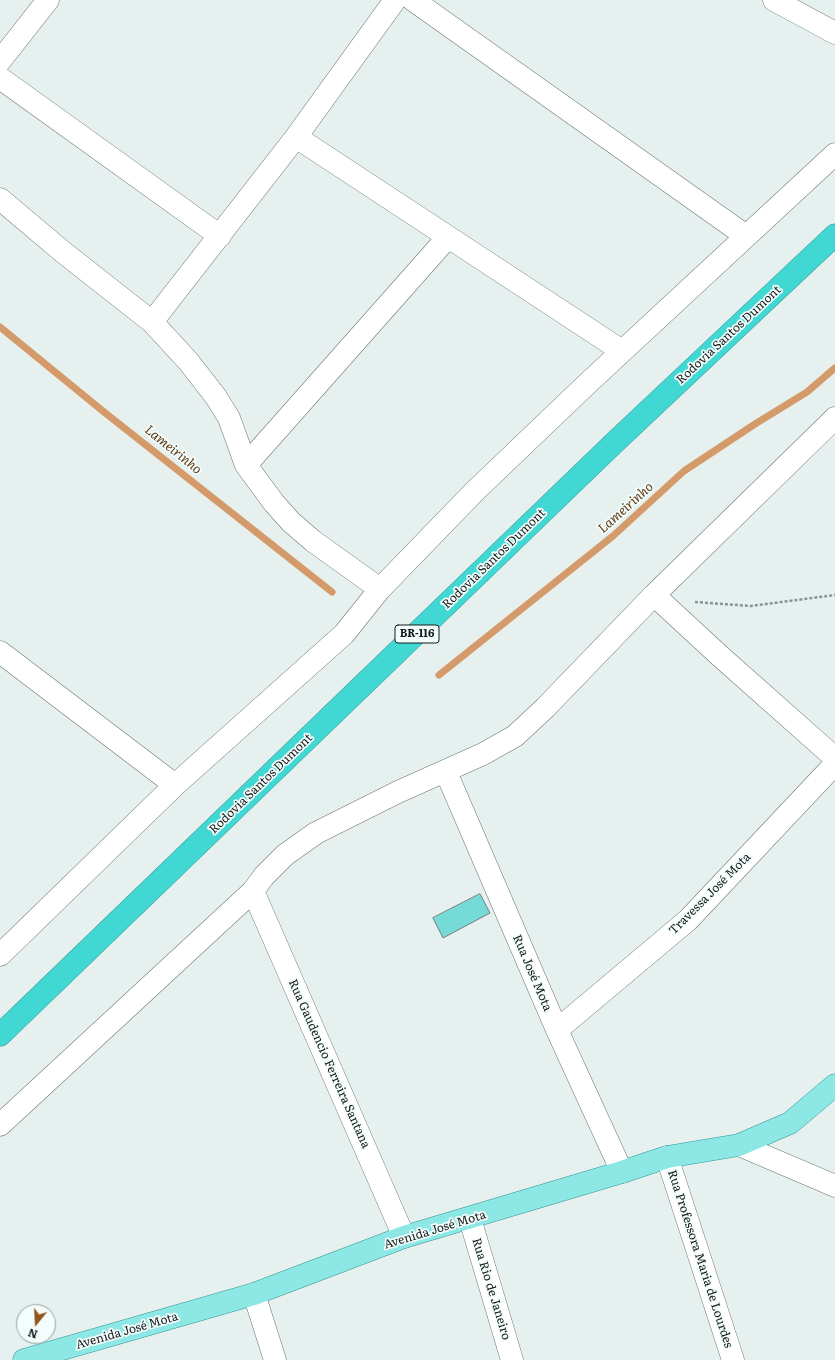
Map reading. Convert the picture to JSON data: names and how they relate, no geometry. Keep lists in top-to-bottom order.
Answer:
{
  "streets": {
    "highway": ["Rodovia Santos Dumont", "BR-116"],
    "main road": ["Avenida José Mota"],
    "street": [
      "Travessa José Mota",
      "Rua José Mota",
      "Rua Gaudencio Ferreira Santana",
      "Rua Professora Maria de Lourdes",
      "Rua Rio de Janeiro"
    ]
  },
  "crossings": [
    ["Travessa José Mota", "Rua José Mota"],
    ["Rua José Mota", "Avenida José Mota"],
    ["Rua Gaudencio Ferreira Santana", "Avenida José Mota"],
    ["Avenida José Mota", "Rua Professora Maria de Lourdes"],
    ["Avenida José Mota", "Rua Rio de Janeiro"]
  ],
  "water": ["Lameirinho"],
  "north": "bottom"
}
